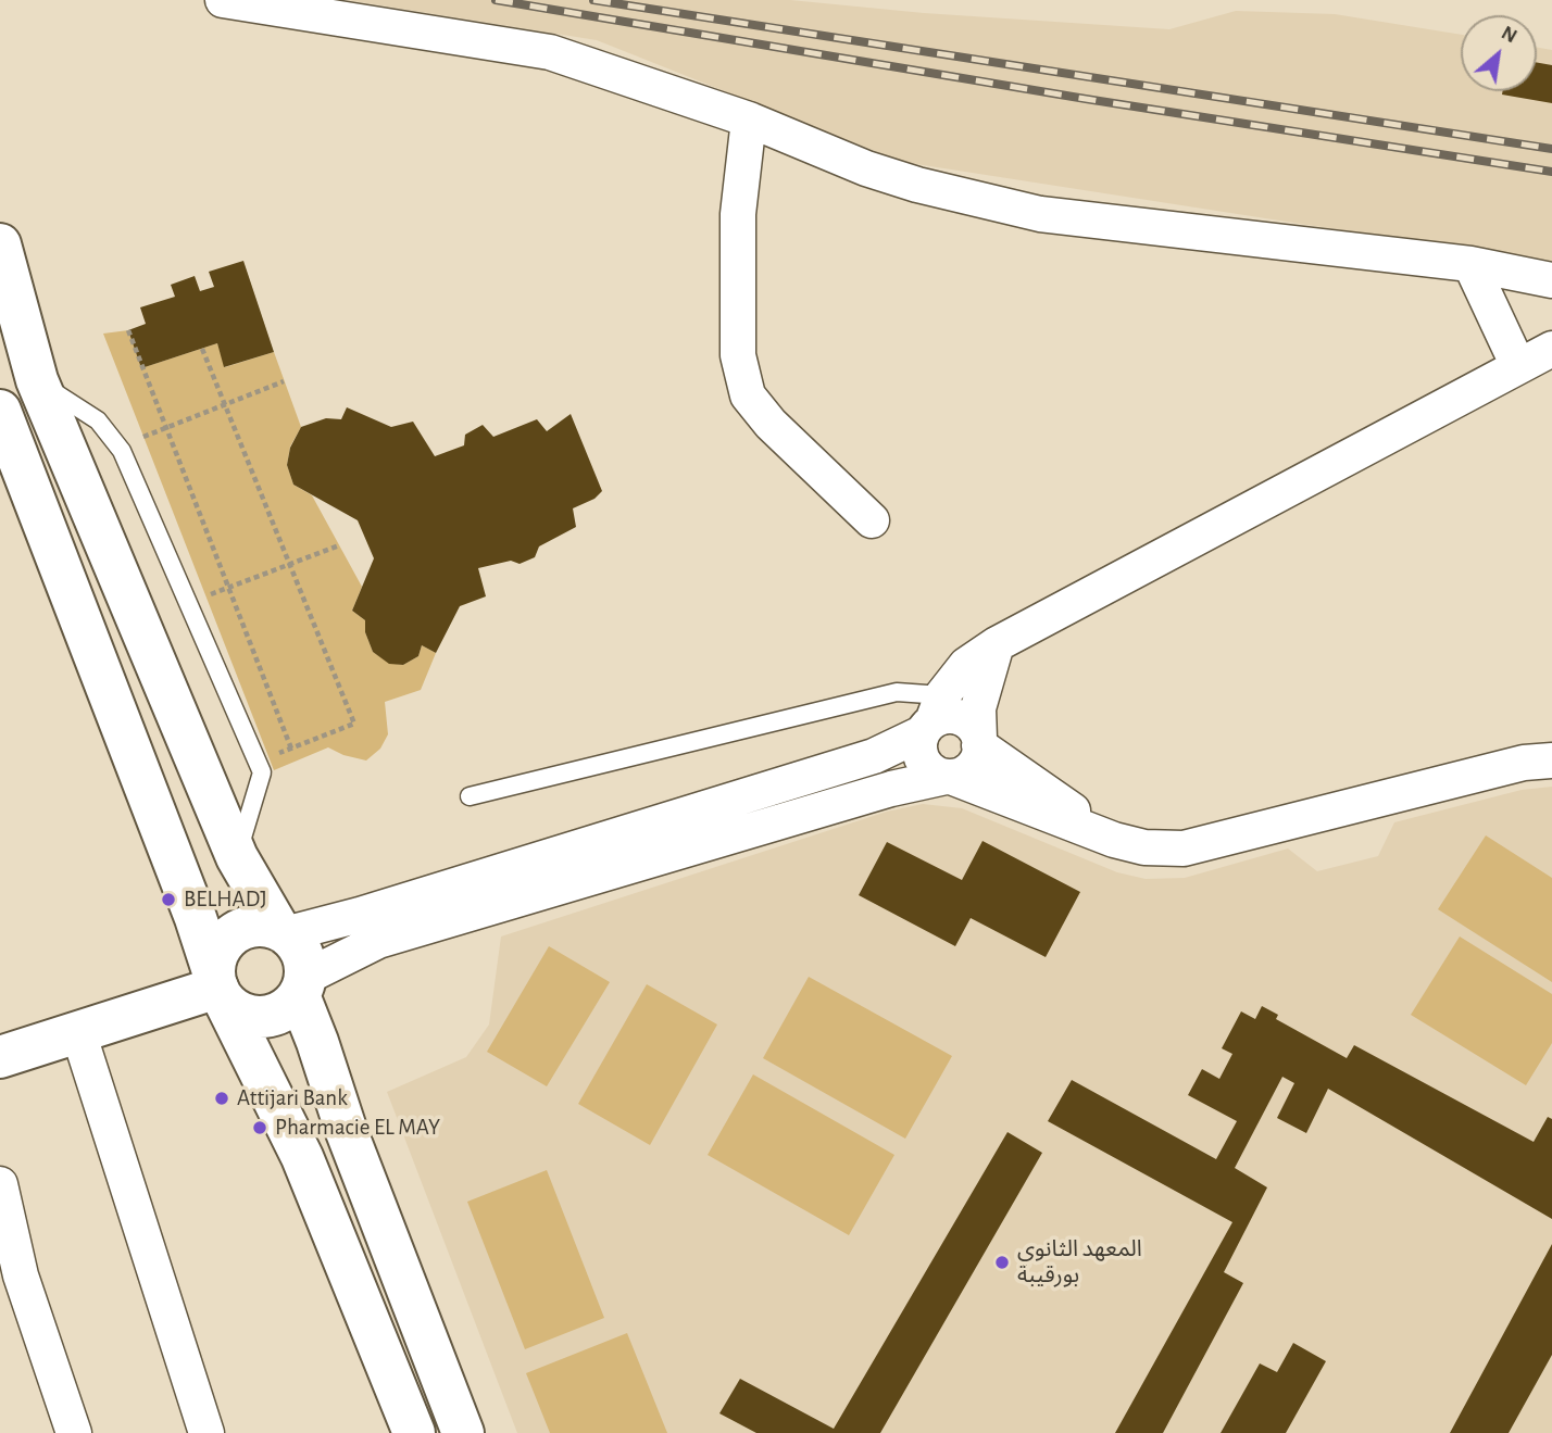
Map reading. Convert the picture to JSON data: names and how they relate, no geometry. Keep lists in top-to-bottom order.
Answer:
{
  "places": [
    "BELHADJ",
    "Attijari Bank",
    "Pharmacie EL MAY",
    "المعهد الثانوي بورقيبة"
  ],
  "north": "top right"
}
